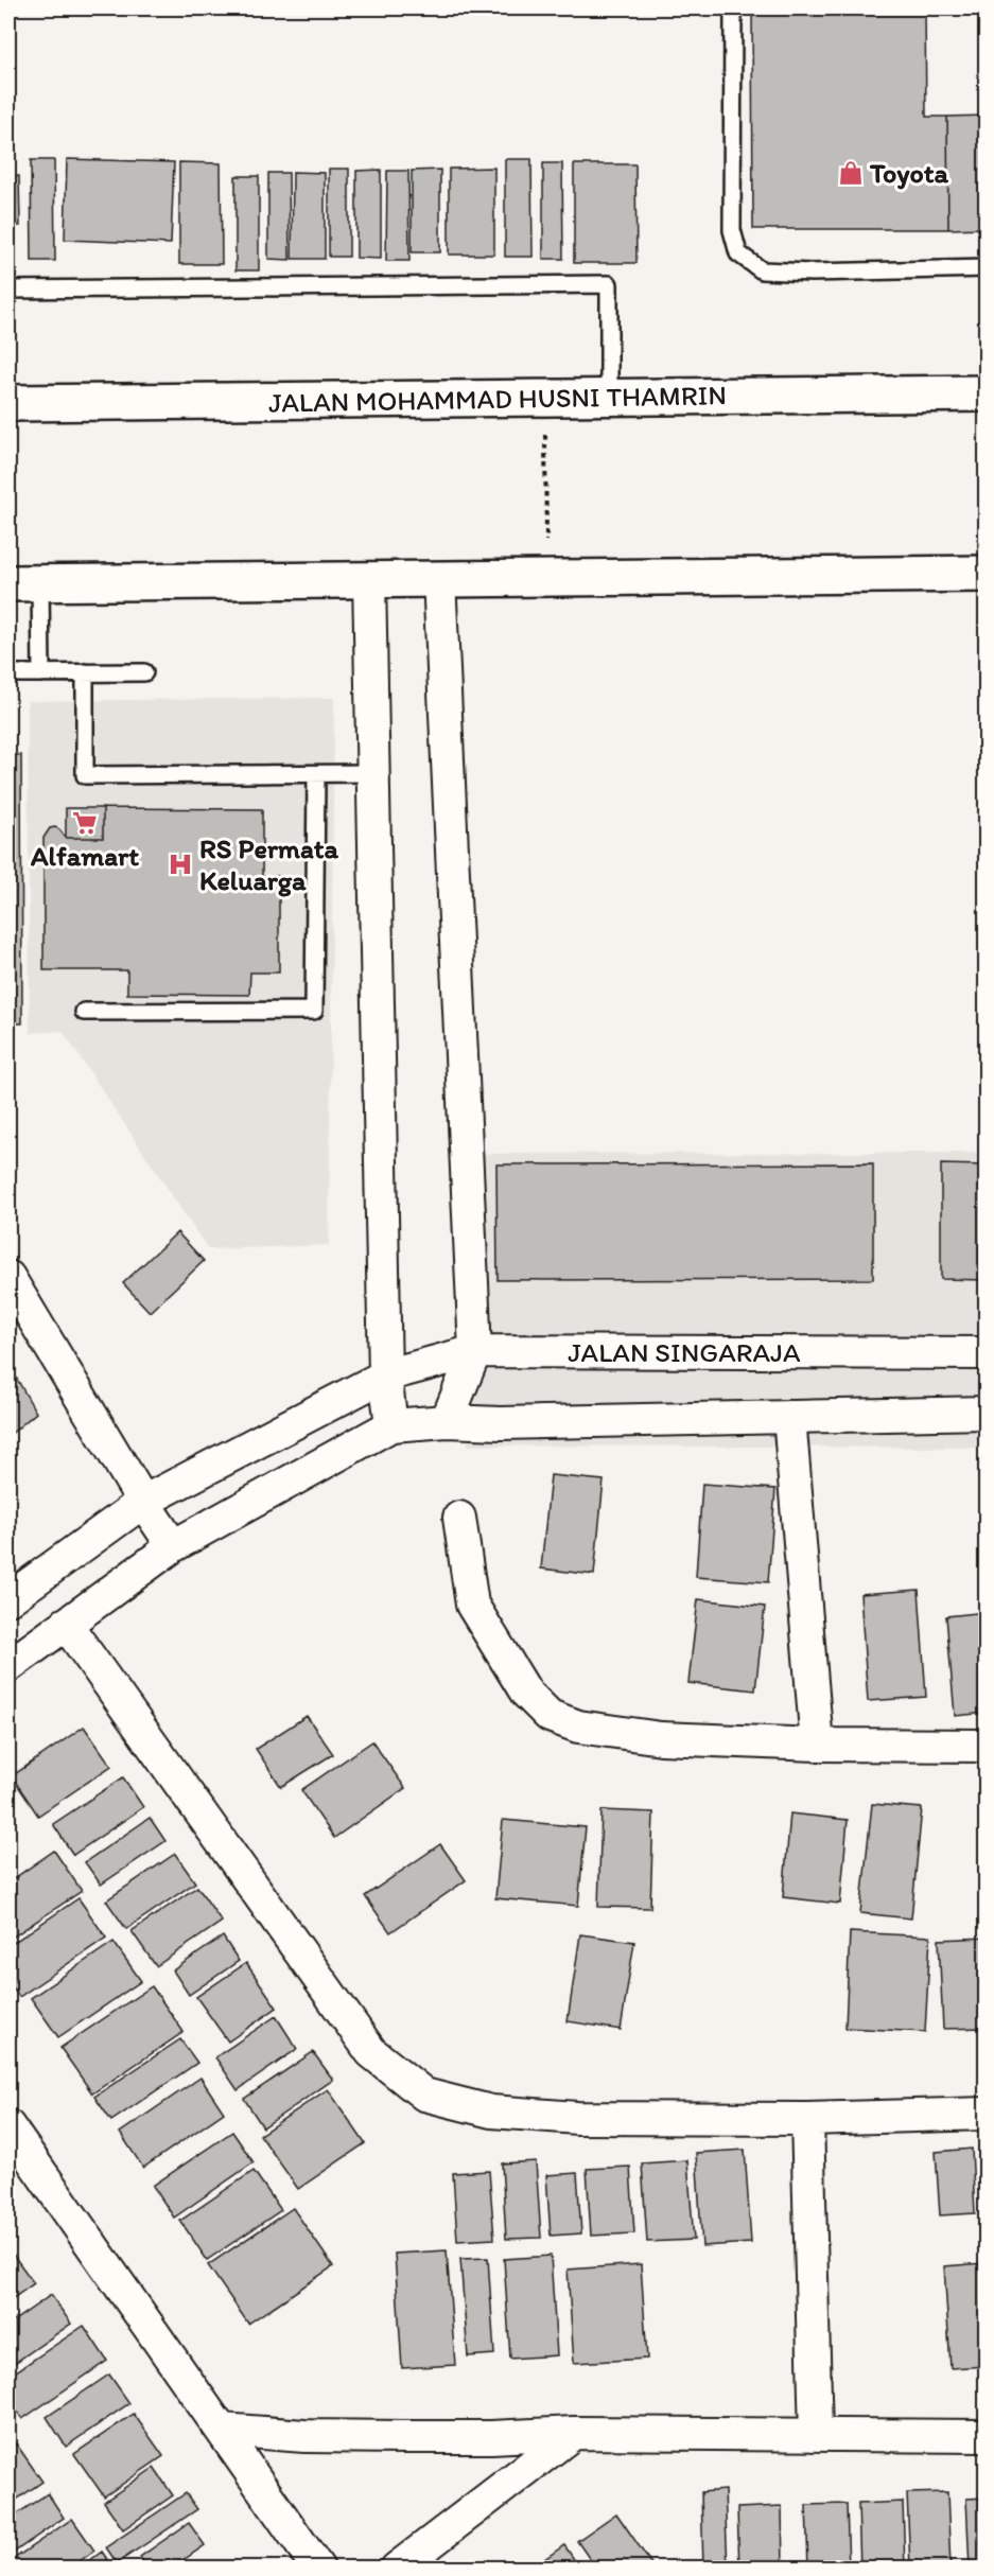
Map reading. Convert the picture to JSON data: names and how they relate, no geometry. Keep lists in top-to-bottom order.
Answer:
{
  "streets": {
    "street": ["JALAN MOHAMMAD HUSNI THAMRIN", "JALAN SINGARAJA"]
  },
  "places": {
    "shop": ["Toyota"],
    "supermarket": ["Alfamart"],
    "hospital": ["RS Permata Keluarga"]
  }
}
